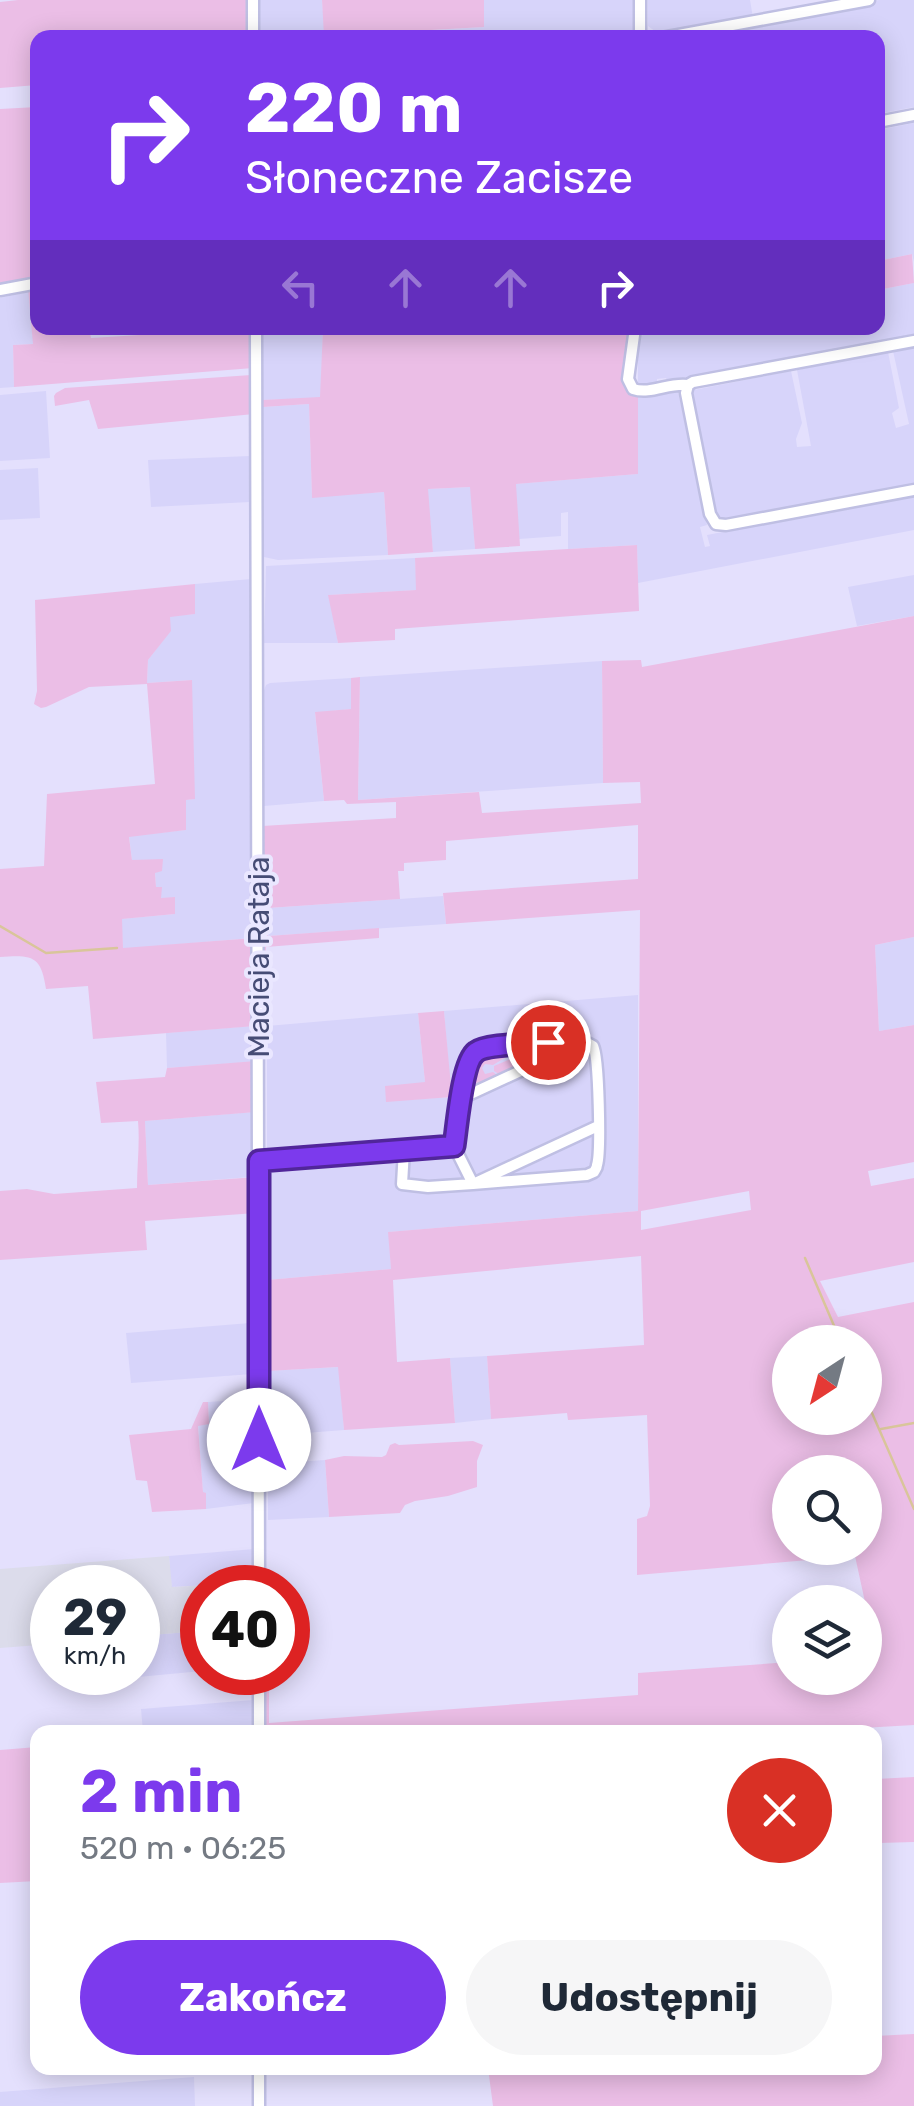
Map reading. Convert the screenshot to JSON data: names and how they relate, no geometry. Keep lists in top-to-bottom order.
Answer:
{
  "streets": {
    "street": ["Macieja Rataja"]
  },
  "north": "bottom left",
  "page": {
    "turn": ["220 m", "Słoneczne Zacisze"],
    "speed": "29 km/h",
    "limit": "40",
    "heading": ["2 min", "520 m · 06:25"],
    "buttons": ["Zakończ", "Udostępnij"]
  }
}
